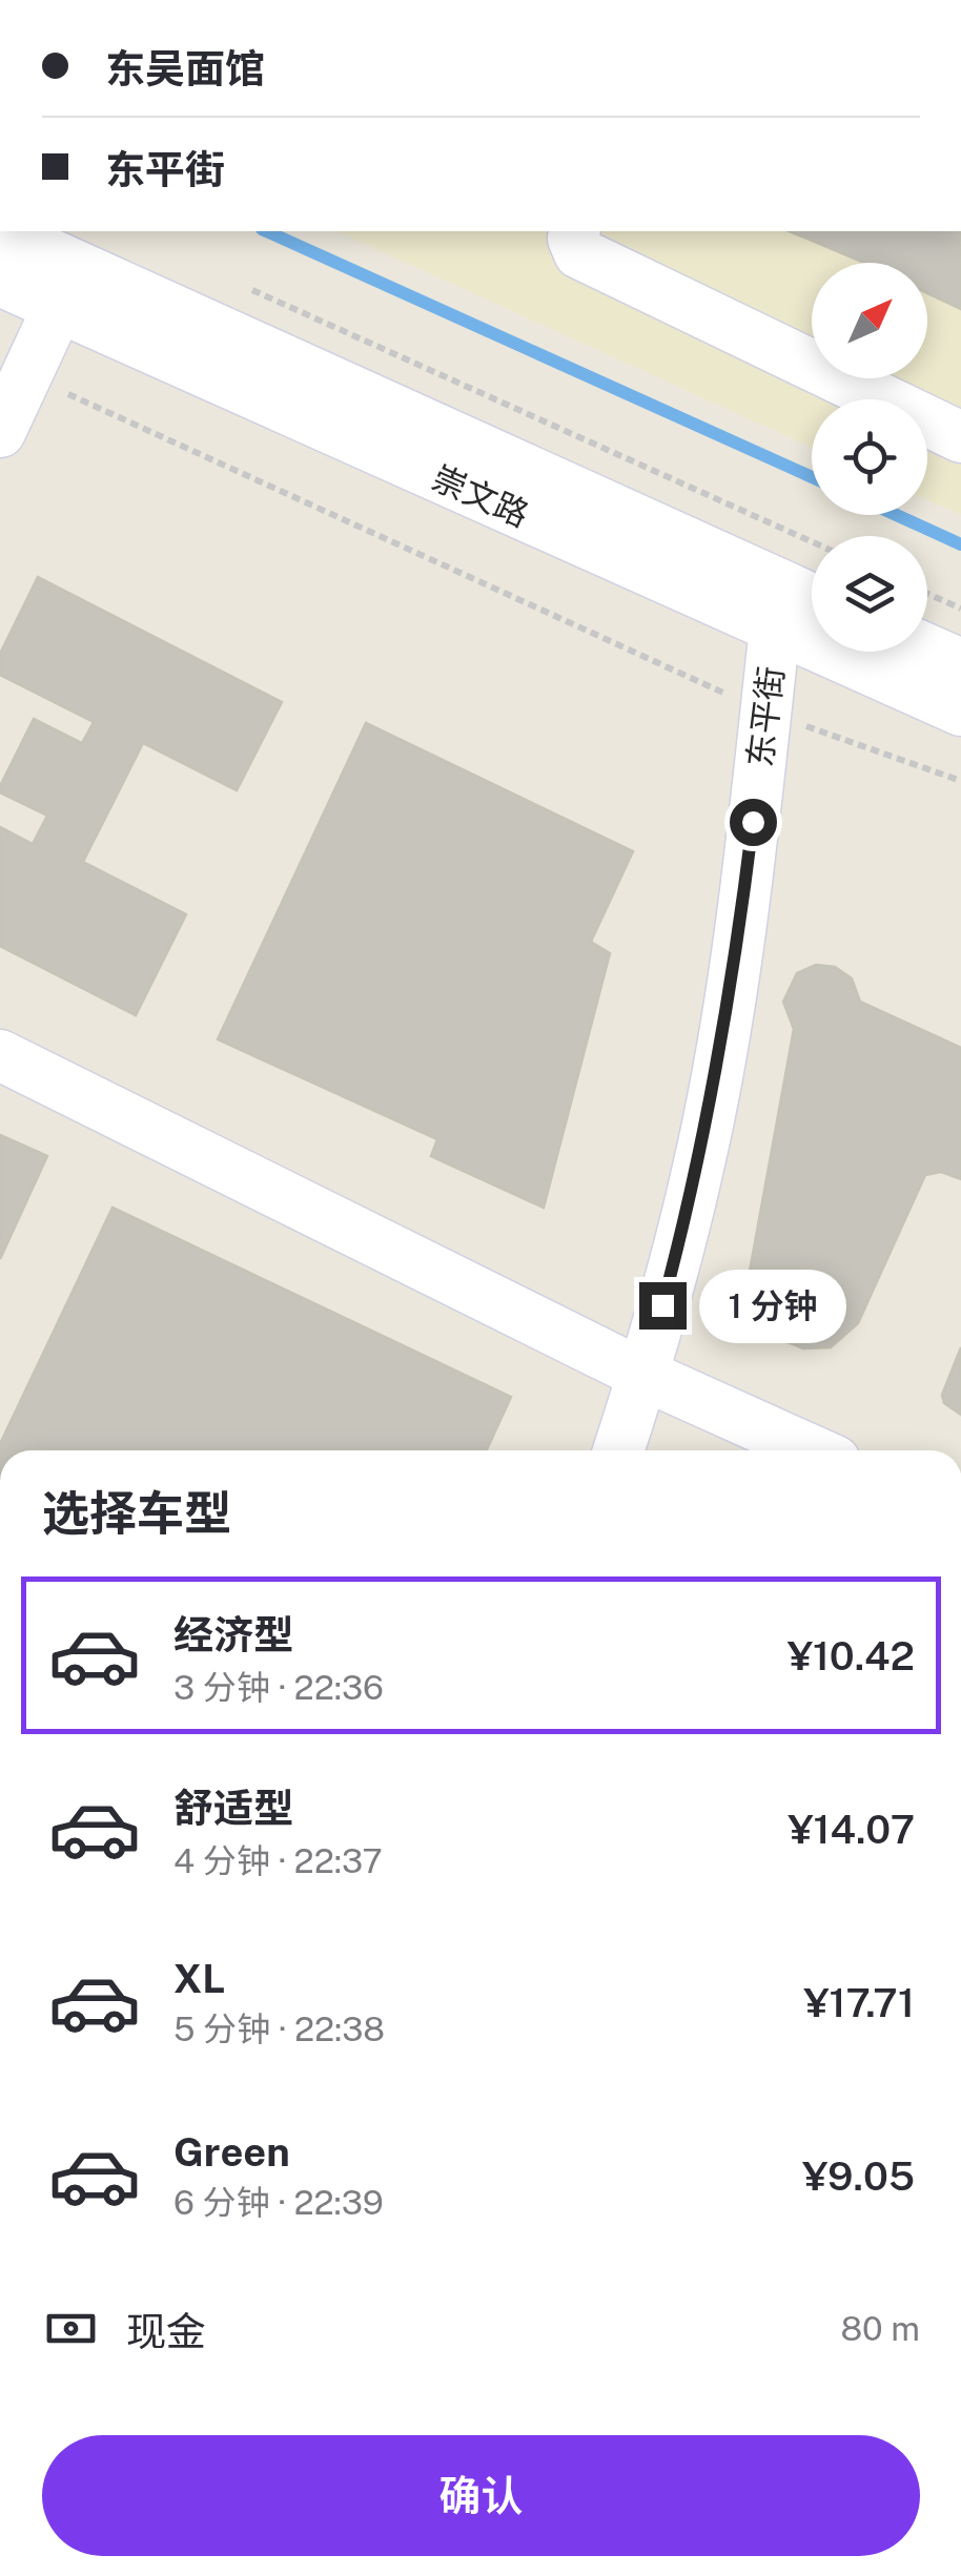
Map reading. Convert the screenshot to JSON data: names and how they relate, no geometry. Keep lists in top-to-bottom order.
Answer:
{
  "streets": {
    "street": ["崇文路", "东平街"]
  },
  "crossings": [
    ["崇文路", "东平街"]
  ],
  "north": "top right",
  "page": {
    "banner": ["东吴面馆", "东平街"],
    "bubble": "1 分钟",
    "heading": "选择车型",
    "list": [
      {
        "name": "经济型",
        "note": "3 分钟 · 22:36",
        "value": "¥10.42"
      },
      {
        "name": "舒适型",
        "note": "4 分钟 · 22:37",
        "value": "¥14.07"
      },
      {
        "name": "XL",
        "note": "5 分钟 · 22:38",
        "value": "¥17.71"
      },
      {
        "name": "Green",
        "note": "6 分钟 · 22:39",
        "value": "¥9.05"
      }
    ],
    "pay": ["现金", "80 m"],
    "buttons": "确认"
  }
}
